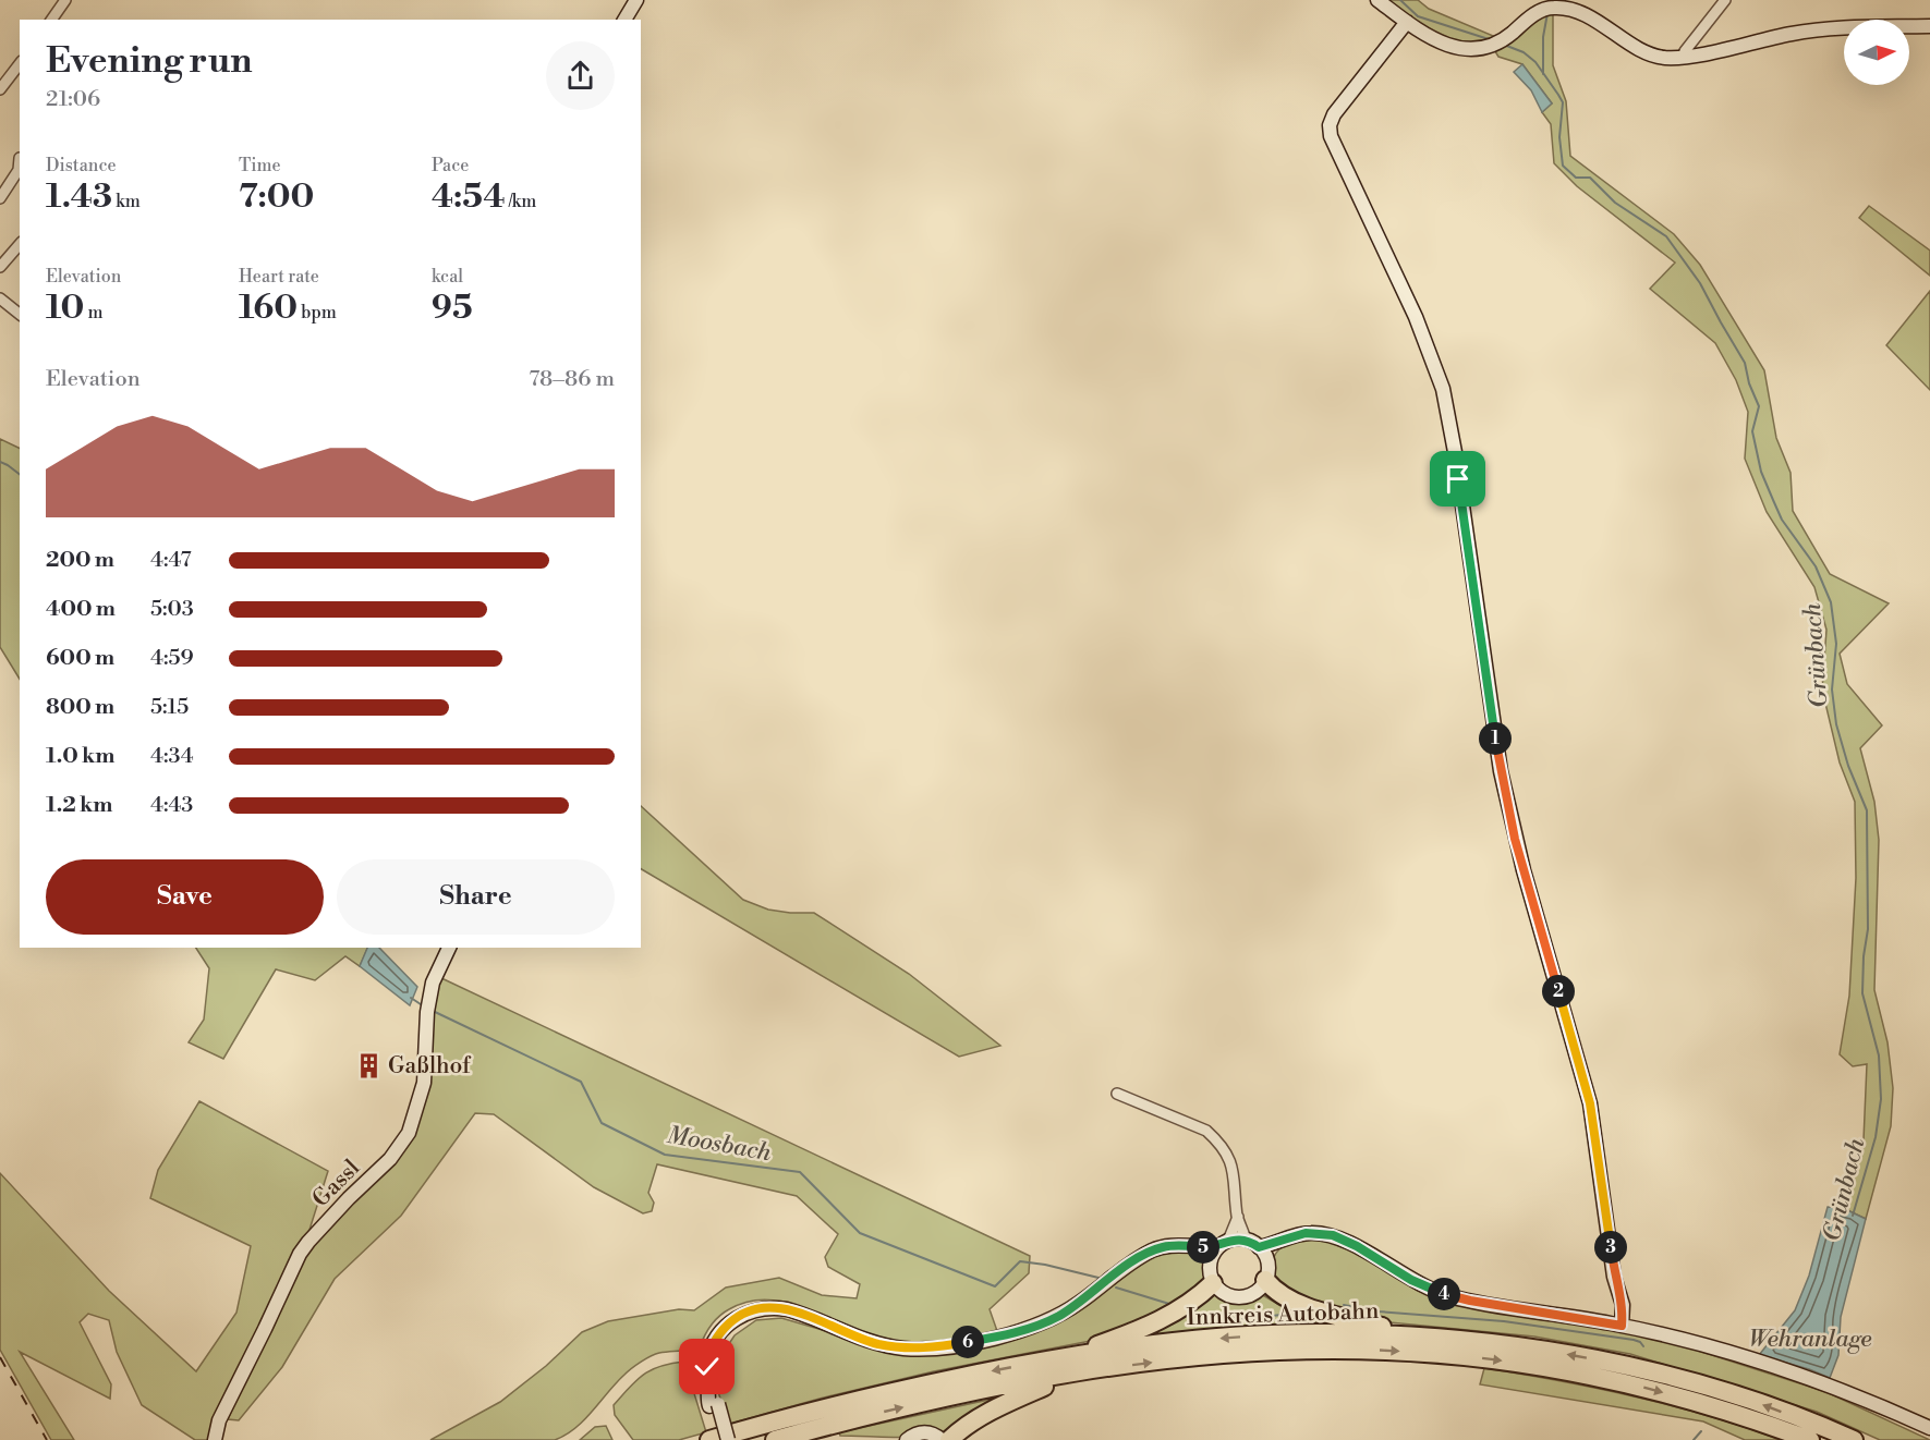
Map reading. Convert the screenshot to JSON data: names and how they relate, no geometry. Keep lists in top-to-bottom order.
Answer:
{
  "streets": {
    "highway": ["Innkreis Autobahn"],
    "street": ["Gassl"]
  },
  "water": ["Grünbach", "Moosbach", "Wehranlage"],
  "places": {
    "building": ["Gaßlhof"]
  },
  "north": "right",
  "page": {
    "heading": ["Evening run", "21:06"],
    "stats": [
      ["Distance", "1.43 km"],
      ["Time", "7:00"],
      ["Pace", "4:54 /km"],
      ["Elevation", "10 m"],
      ["Heart rate", "160 bpm"],
      ["kcal", "95"]
    ],
    "chart": ["Elevation", "78–86 m"],
    "list": [
      {
        "name": "200 m",
        "note": "4:47"
      },
      {
        "name": "400 m",
        "note": "5:03"
      },
      {
        "name": "600 m",
        "note": "4:59"
      },
      {
        "name": "800 m",
        "note": "5:15"
      },
      {
        "name": "1.0 km",
        "note": "4:34"
      },
      {
        "name": "1.2 km",
        "note": "4:43"
      }
    ],
    "pins": [
      "1",
      "2",
      "3",
      "5",
      "4",
      "6"
    ],
    "buttons": ["Save", "Share"]
  }
}
